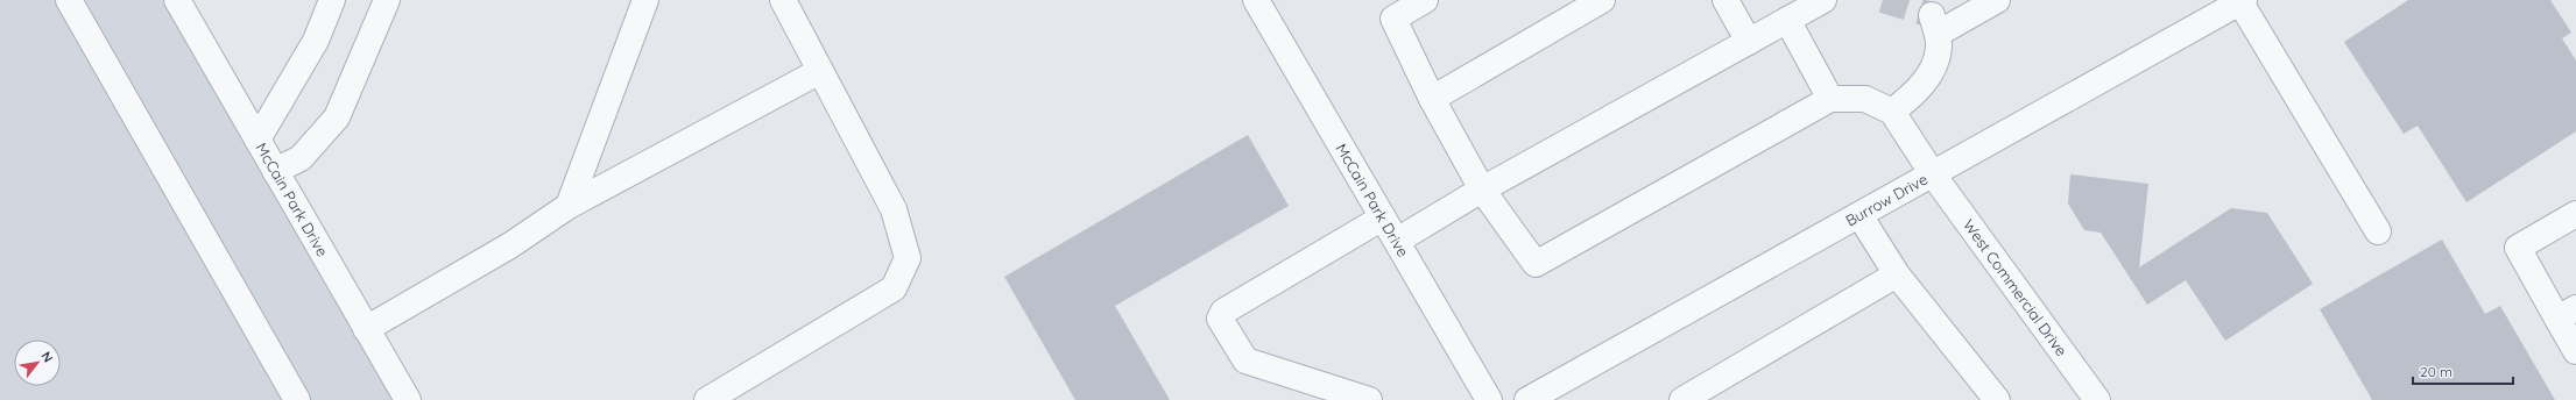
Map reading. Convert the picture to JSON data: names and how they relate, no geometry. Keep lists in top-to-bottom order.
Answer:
{
  "streets": {
    "street": ["McCain Park Drive", "Burrow Drive", "West Commercial Drive"]
  },
  "crossings": [
    ["Burrow Drive", "West Commercial Drive"]
  ],
  "scale_bar": "20 m",
  "north": "top right"
}
